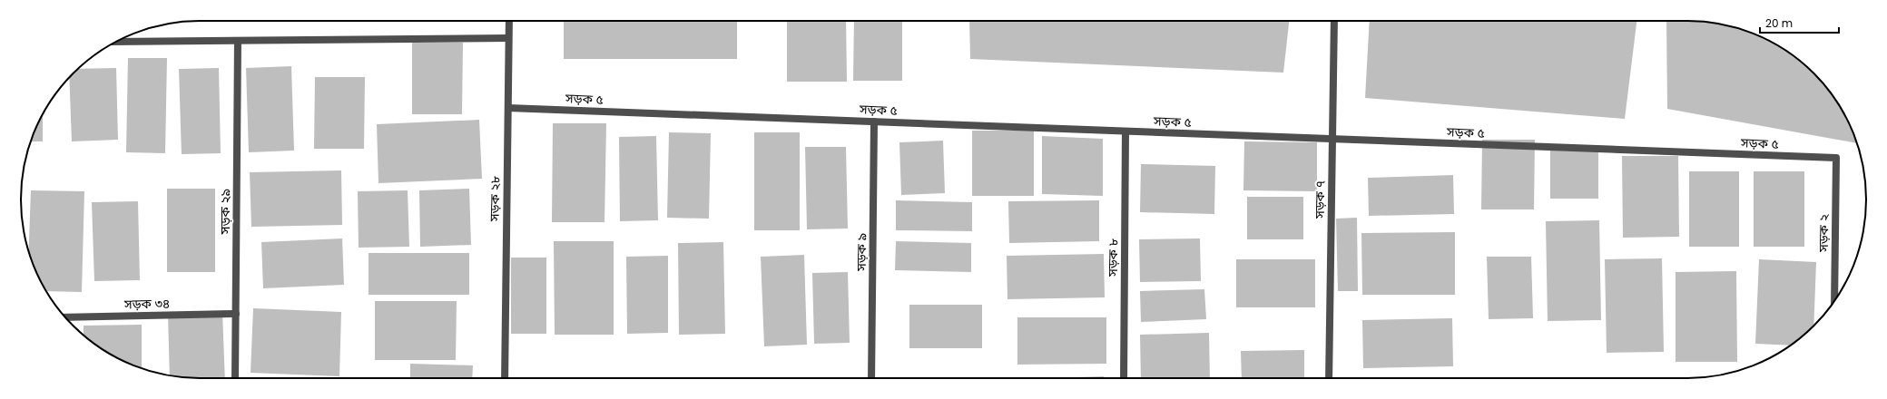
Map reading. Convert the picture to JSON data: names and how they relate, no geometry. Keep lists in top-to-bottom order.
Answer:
{
  "streets": {
    "street": [
      "সড়ক ৫",
      "সড়ক ২৮",
      "সড়ক ৭",
      "সড়ক ২৯",
      "সড়ক ২",
      "সড়ক ৯",
      "সড়ক ৮",
      "সড়ক ৩৪"
    ]
  },
  "crossings": [
    ["সড়ক ৫", "সড়ক ২৮"],
    ["সড়ক ৫", "সড়ক ৭"],
    ["সড়ক ৫", "সড়ক ২"],
    ["সড়ক ৫", "সড়ক ৯"],
    ["সড়ক ৫", "সড়ক ৮"],
    ["সড়ক ২৯", "সড়ক ৩৪"]
  ],
  "scale_bar": "20 m"
}
